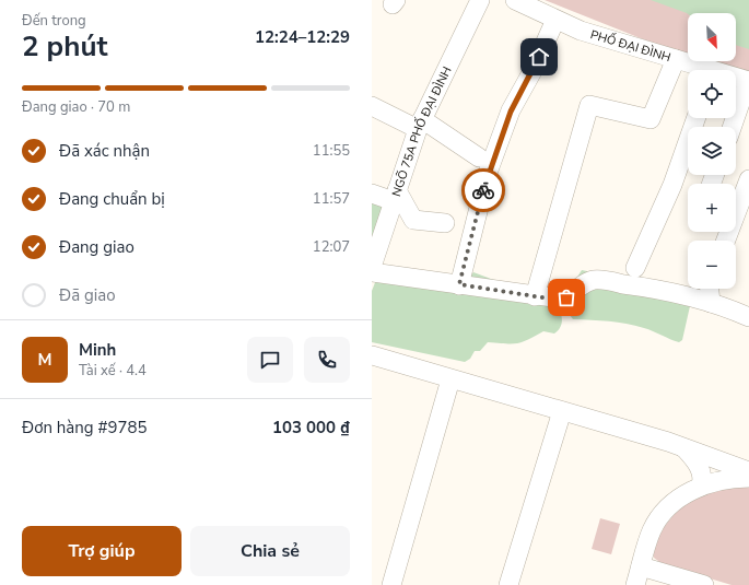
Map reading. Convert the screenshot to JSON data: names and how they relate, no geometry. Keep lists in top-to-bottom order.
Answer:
{
  "streets": {
    "street": ["PHỐ ĐẠI ĐÌNH", "NGÕ 75A PHỐ ĐẠI ĐÌNH"]
  },
  "north": "bottom right",
  "page": {
    "heading": ["2 phút", "Đến trong", "12:24–12:29"],
    "panel": [
      "Minh",
      "Tài xế · 4.4",
      "Đơn hàng #9785",
      "103 000 ₫"
    ],
    "map_buttons": ["+", "−"],
    "bar": "Đang giao · 70 m",
    "list": [
      ["Đã xác nhận", "11:55"],
      ["Đang chuẩn bị", "11:57"],
      ["Đang giao", "12:07"],
      "Đã giao"
    ],
    "round": "M",
    "buttons": ["Trợ giúp", "Chia sẻ"]
  }
}
